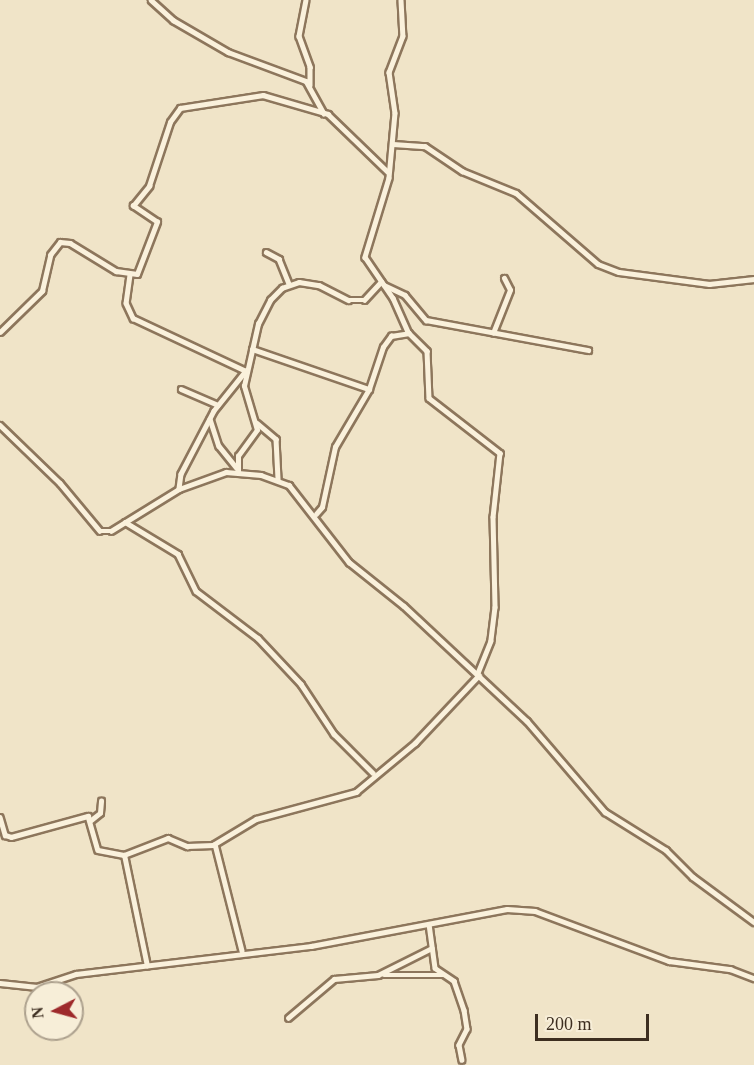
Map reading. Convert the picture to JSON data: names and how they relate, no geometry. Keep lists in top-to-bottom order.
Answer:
{
  "scale_bar": "200 m",
  "north": "left"
}
